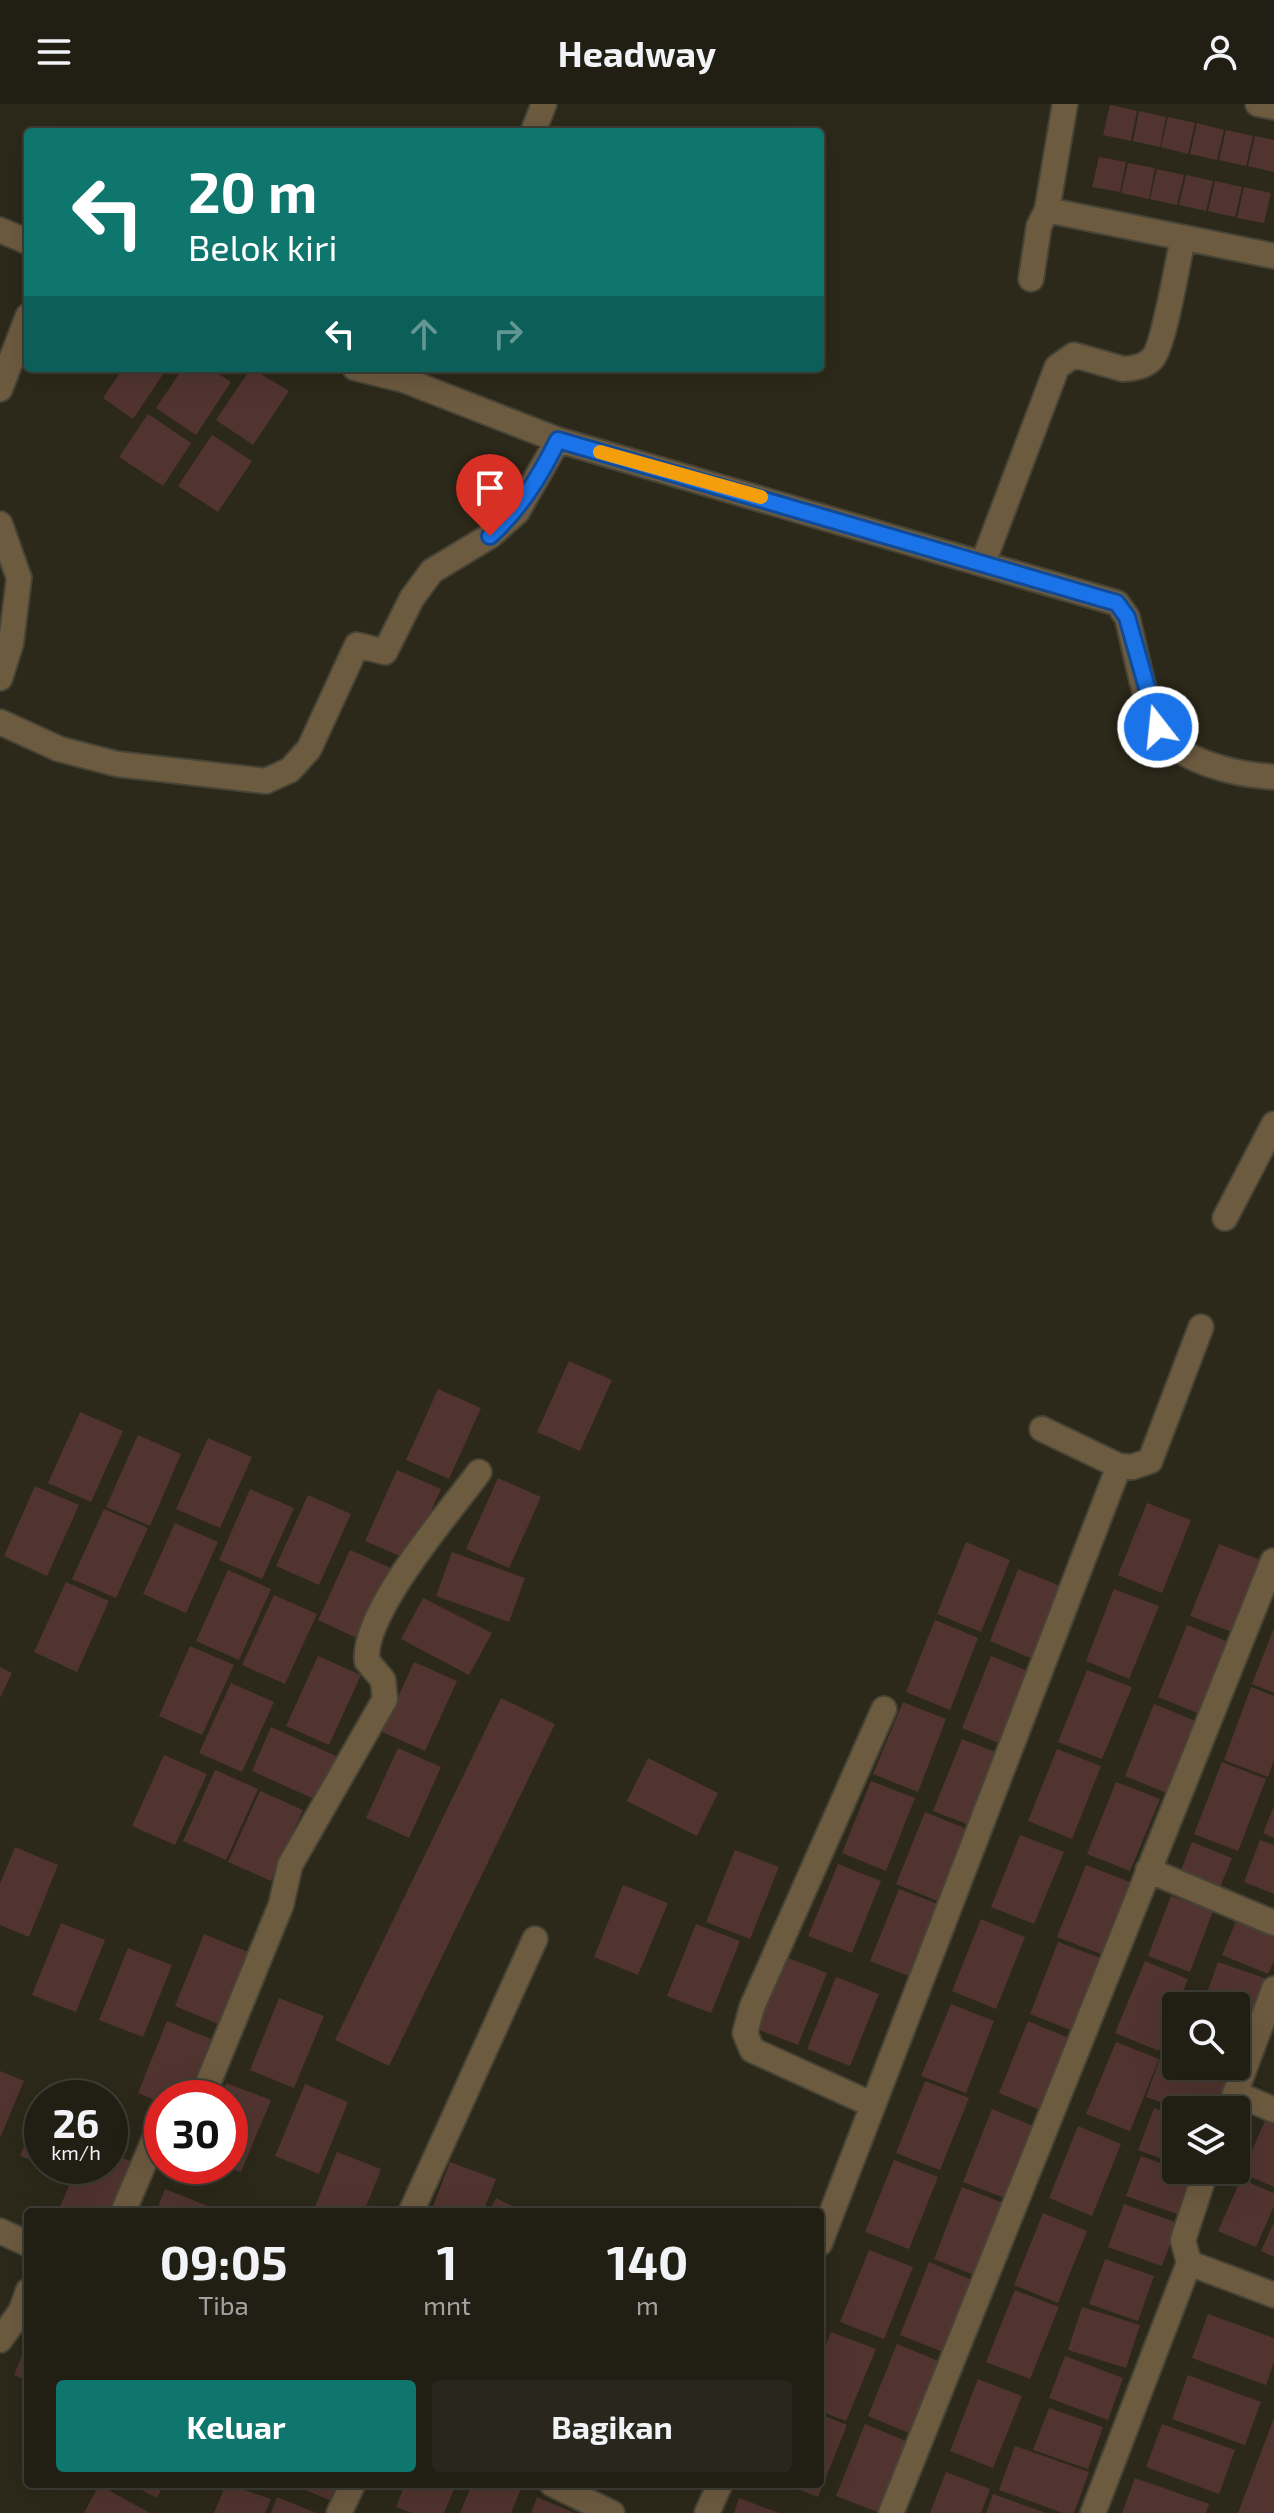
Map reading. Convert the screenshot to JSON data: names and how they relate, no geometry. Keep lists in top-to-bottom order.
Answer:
{
  "page": {
    "header": "Headway",
    "turn": ["20 m", "Belok kiri"],
    "speed": "26 km/h",
    "limit": "30",
    "eta": [
      "09:05",
      "Tiba",
      "1",
      "mnt",
      "140",
      "m"
    ],
    "buttons": ["Keluar", "Bagikan"]
  }
}
